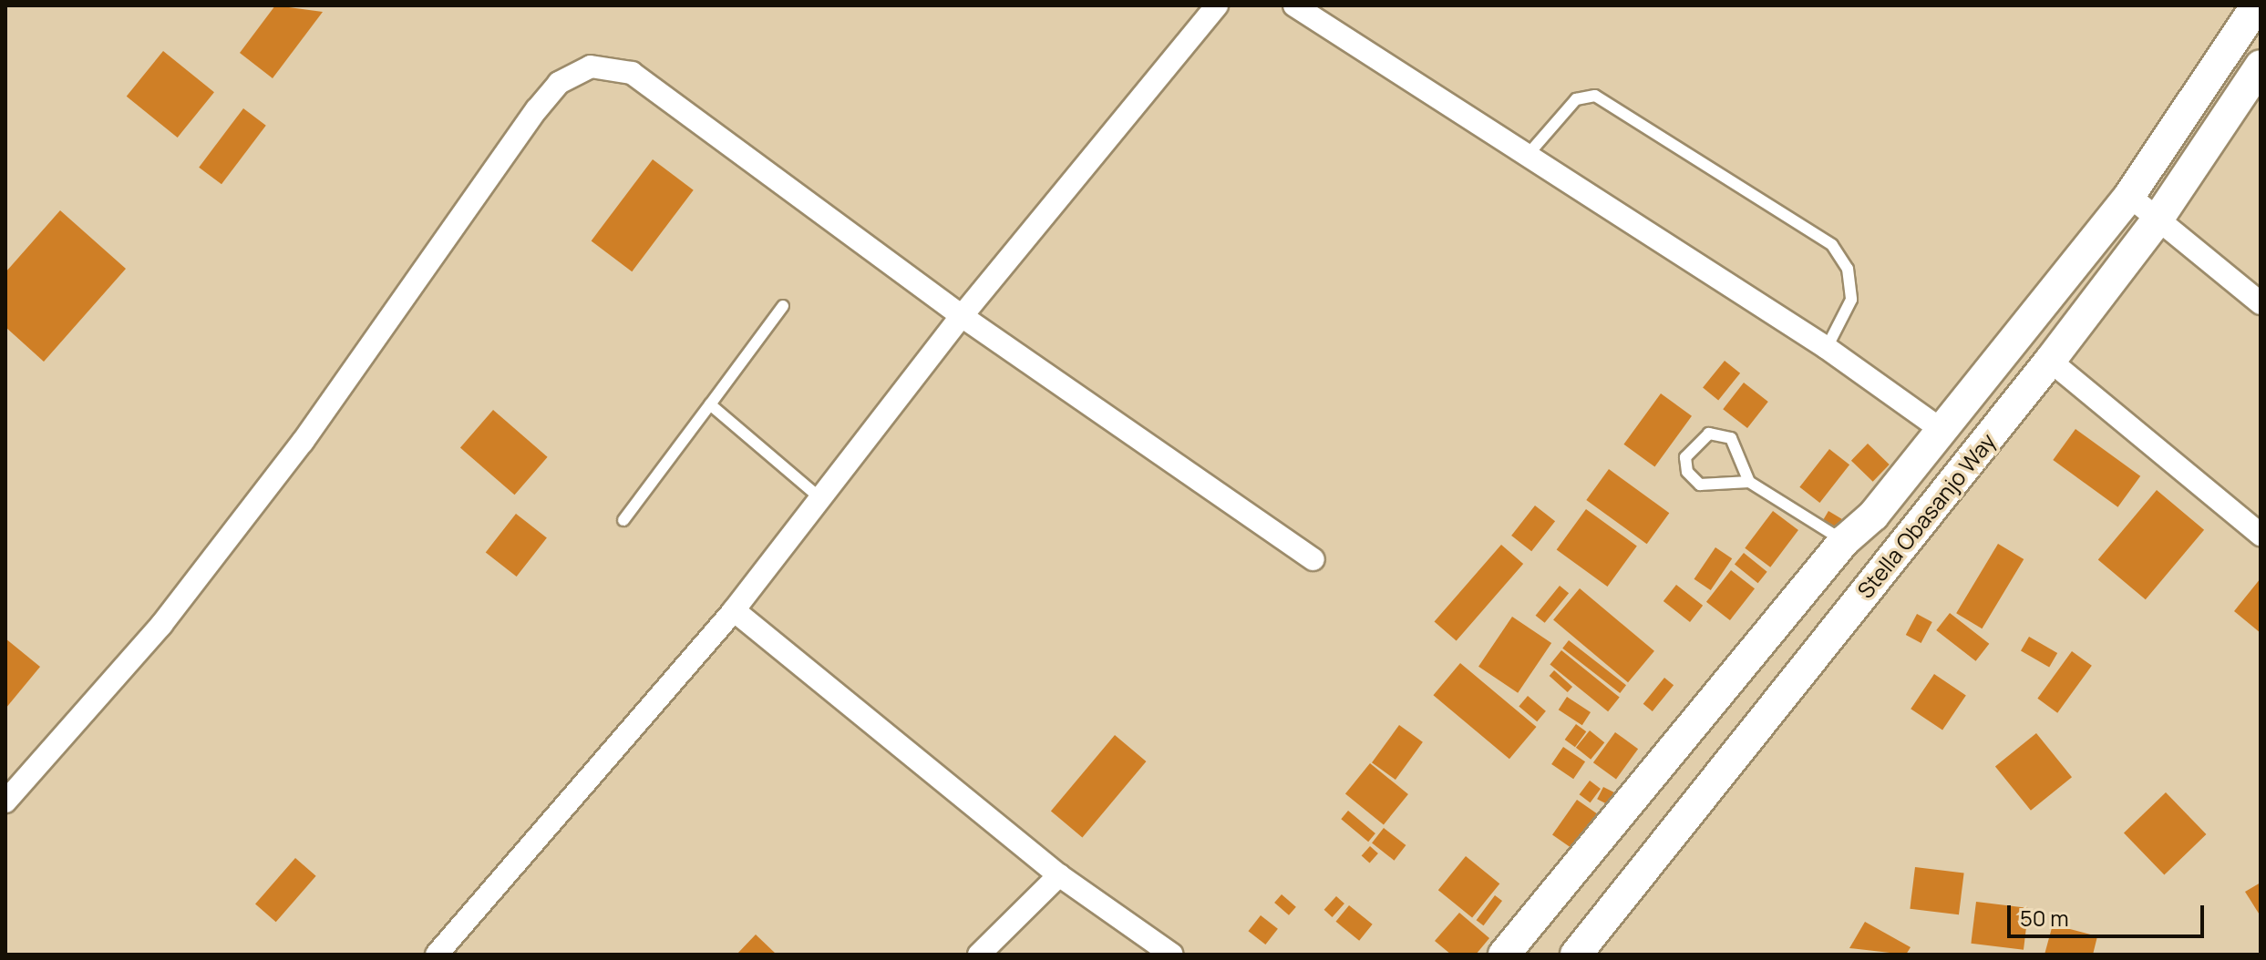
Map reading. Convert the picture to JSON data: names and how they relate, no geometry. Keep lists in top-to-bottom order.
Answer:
{
  "streets": {
    "street": ["Stella Obasanjo Way"]
  },
  "scale_bar": "50 m"
}
